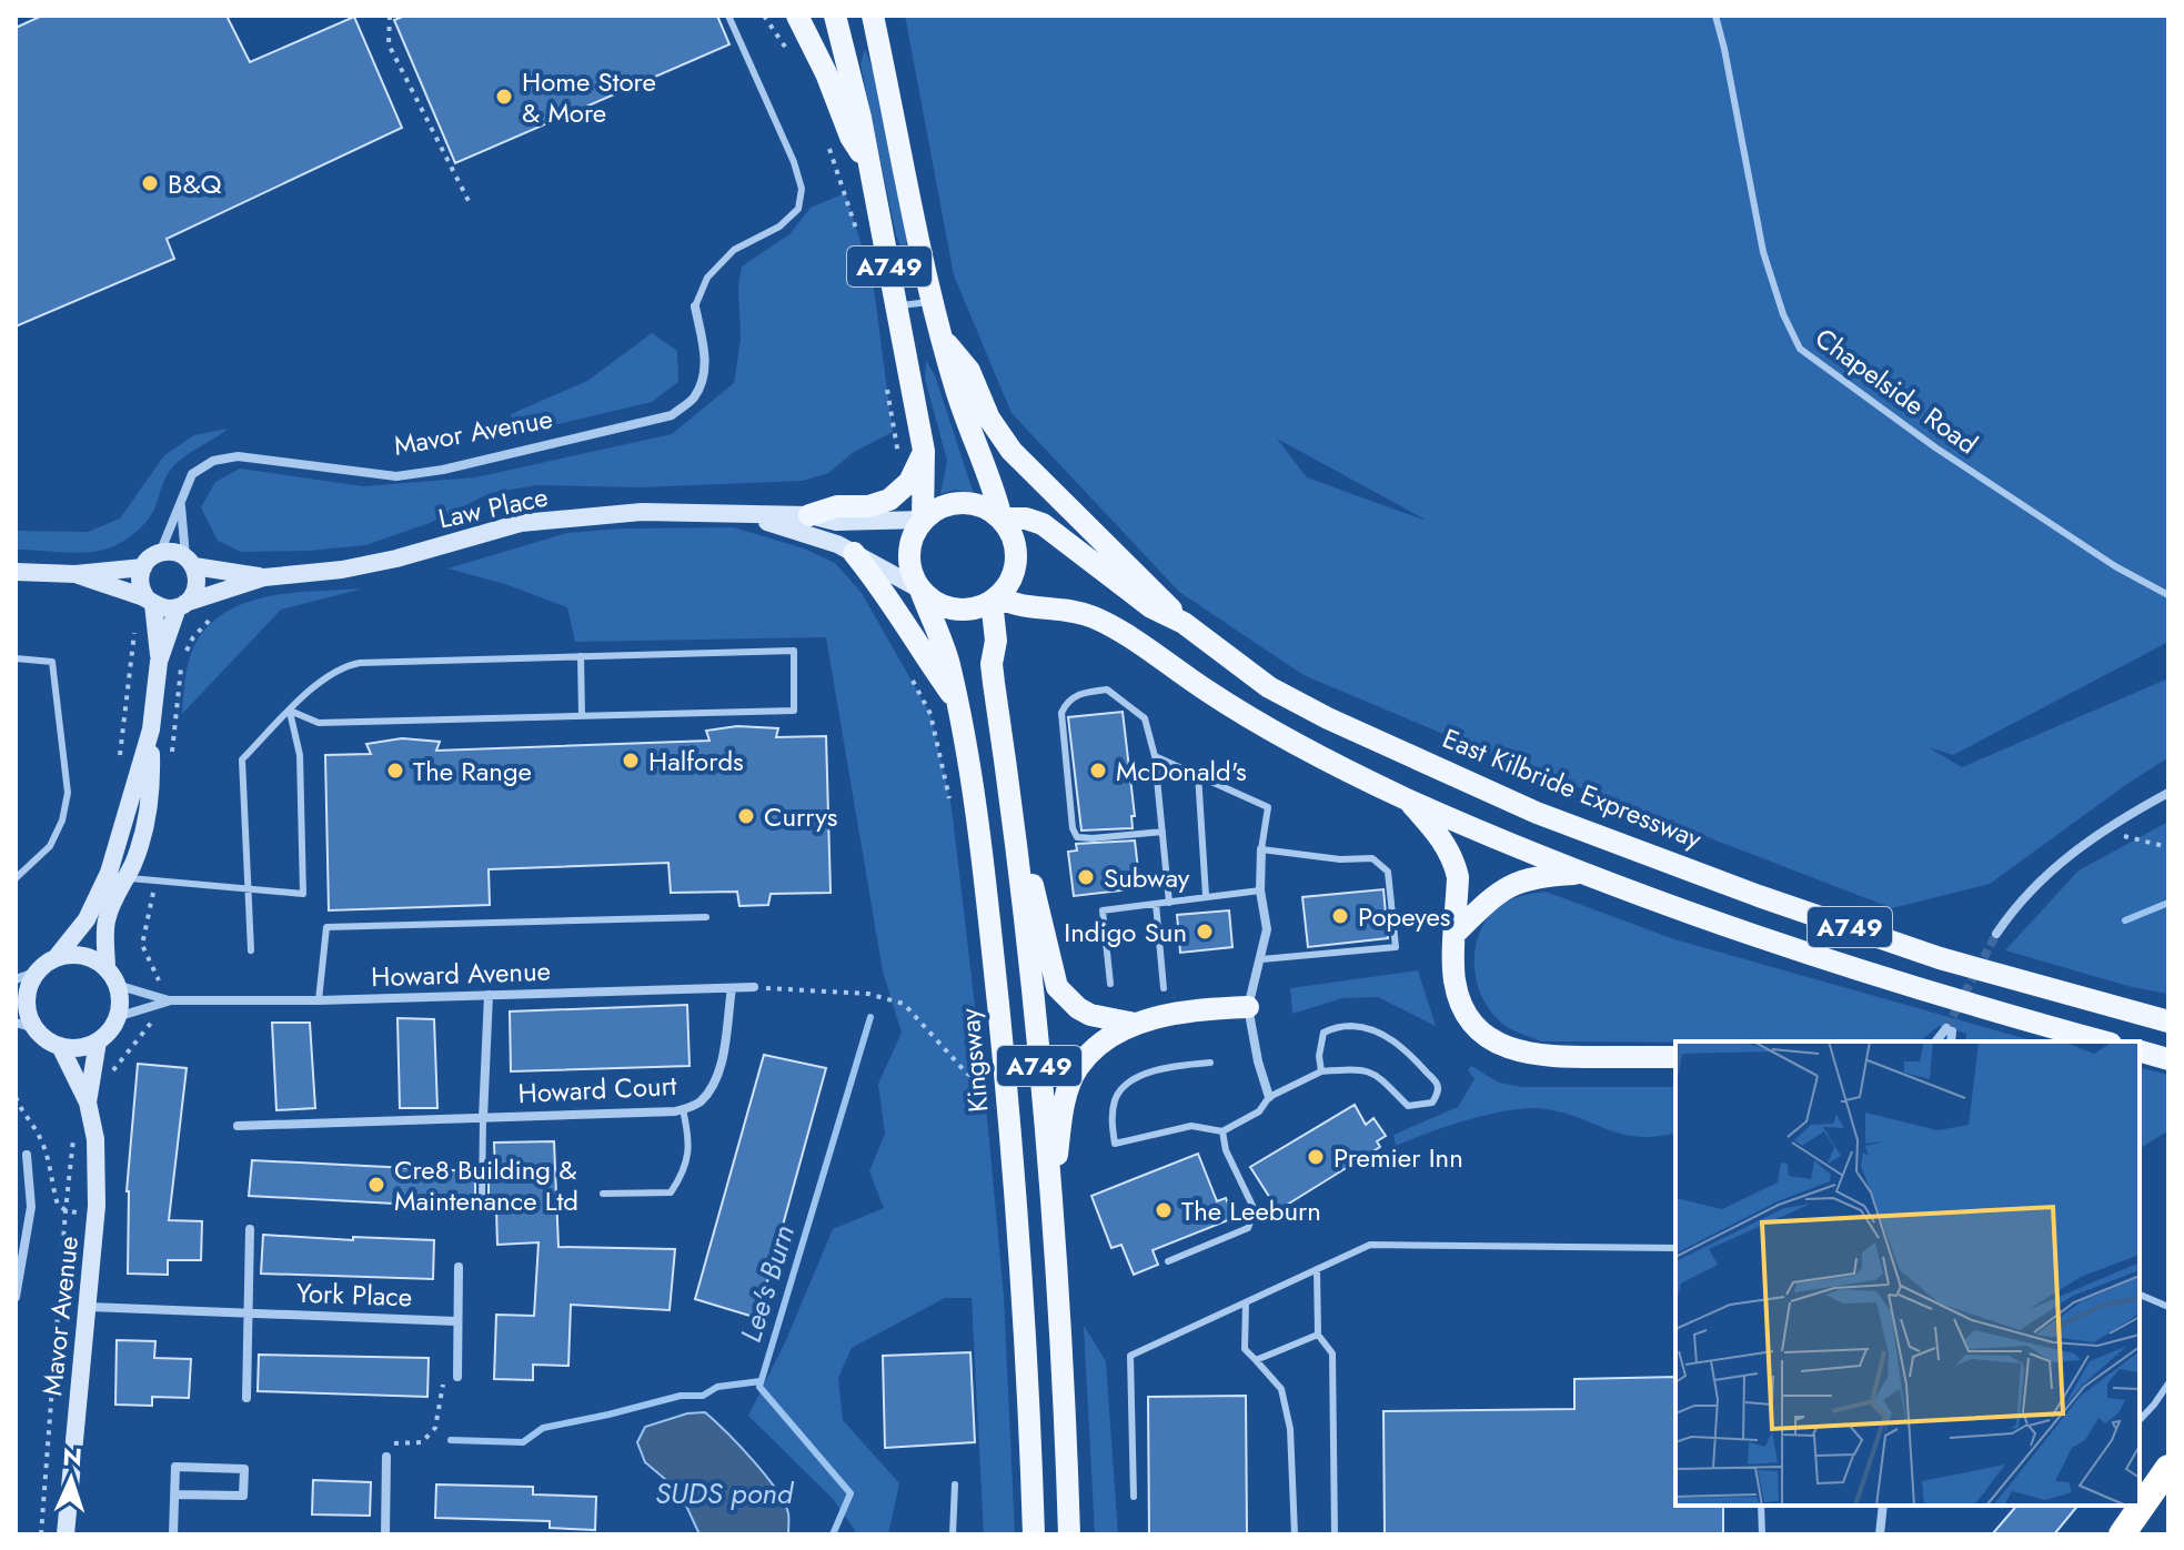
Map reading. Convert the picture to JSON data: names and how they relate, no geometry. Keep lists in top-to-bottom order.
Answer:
{
  "streets": {
    "main road": ["A749", "East Kilbride Expressway", "Kingsway"],
    "street": [
      "Mavor Avenue",
      "Law Place",
      "Howard Avenue",
      "Howard Court",
      "York Place"
    ],
    "lane": ["Chapelside Road"]
  },
  "crossings": [
    ["A749", "Law Place"],
    ["A749", "East Kilbride Expressway"],
    ["A749", "Kingsway"],
    ["Mavor Avenue", "Law Place"],
    ["Mavor Avenue", "Howard Avenue"],
    ["Mavor Avenue", "York Place"],
    ["Law Place", "East Kilbride Expressway"],
    ["Law Place", "Kingsway"],
    ["East Kilbride Expressway", "Kingsway"],
    ["Howard Avenue", "Howard Court"]
  ],
  "water": ["Lee's Burn", "SUDS pond"],
  "places": [
    "Home Store & More",
    "B&Q",
    "Halfords",
    "The Range",
    "McDonald's",
    "Currys",
    "Subway",
    "Popeyes",
    "Indigo Sun",
    "Premier Inn",
    "Cre8 Building & Maintenance Ltd",
    "The Leeburn"
  ],
  "north": "top"
}
